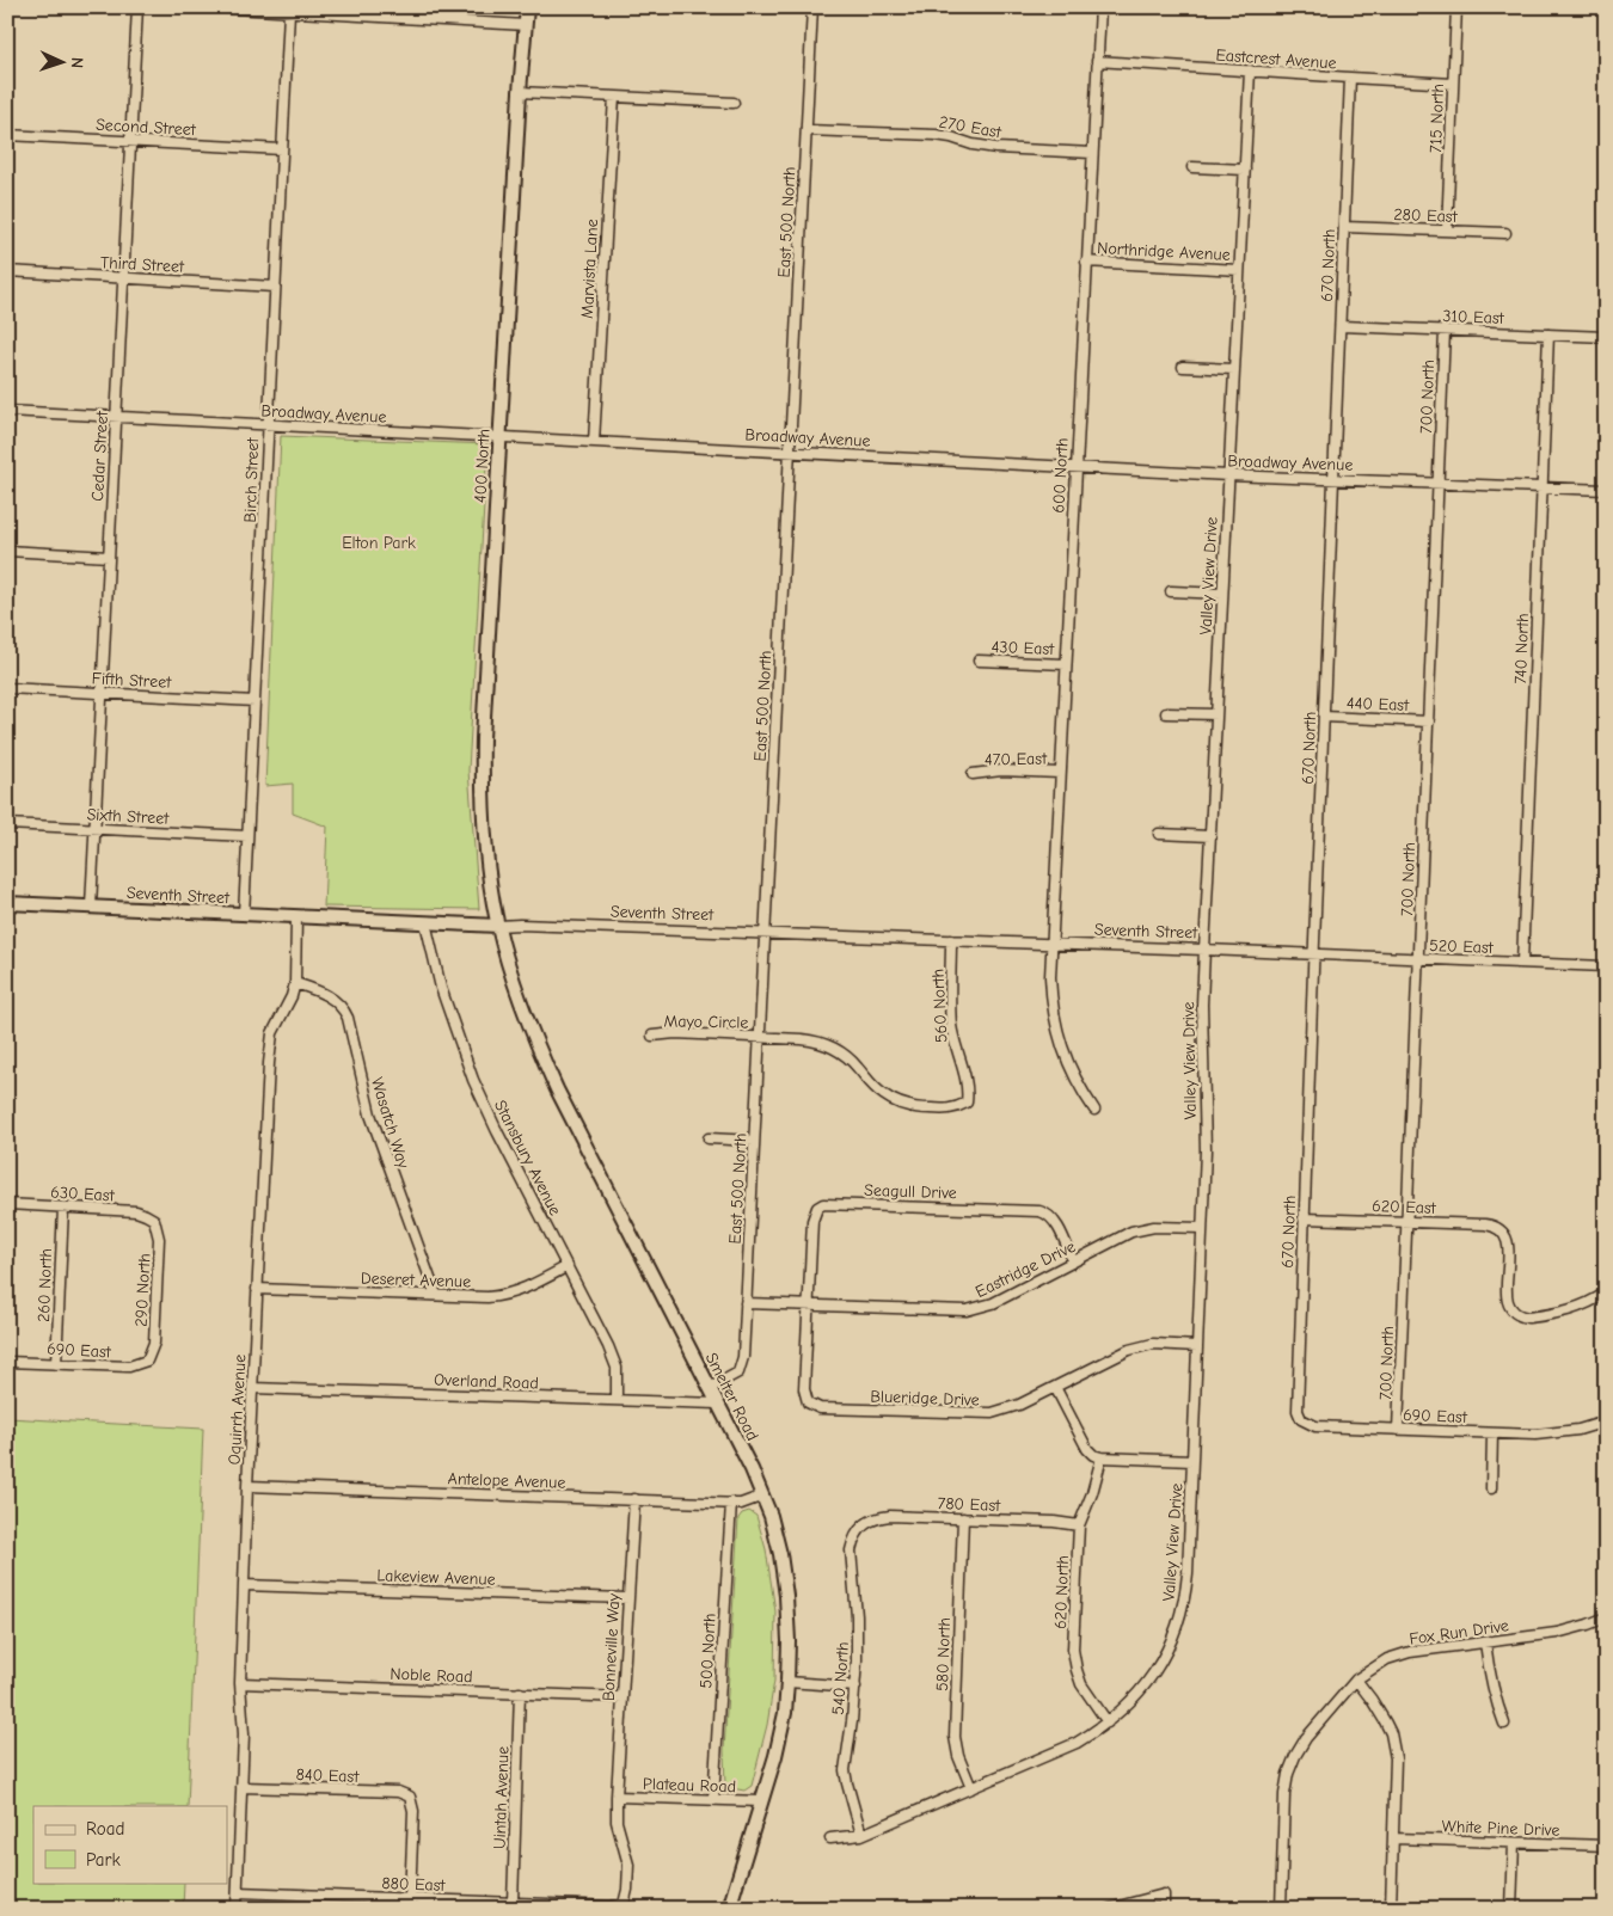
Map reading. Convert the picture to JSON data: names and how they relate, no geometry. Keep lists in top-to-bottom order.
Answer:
{
  "streets": {
    "street": [
      "Eastcrest Avenue",
      "715 North",
      "Second Street",
      "270 East",
      "280 East",
      "East 500 North",
      "Northridge Avenue",
      "Third Street",
      "670 North",
      "Marvista Lane",
      "310 East",
      "700 North",
      "Broadway Avenue",
      "Cedar Street",
      "400 North",
      "600 North",
      "Birch Street",
      "Valley View Drive",
      "430 East",
      "740 North",
      "Fifth Street",
      "440 East",
      "470 East",
      "Sixth Street",
      "Seventh Street",
      "520 East",
      "560 North",
      "Mayo Circle",
      "Wasatch Way",
      "Stansbury Avenue",
      "Seagull Drive",
      "630 East",
      "620 East",
      "Eastridge Drive",
      "Deseret Avenue",
      "260 North",
      "290 North",
      "690 East",
      "Overland Road",
      "Smelter Road",
      "Blueridge Drive",
      "Oquirrh Avenue",
      "Antelope Avenue",
      "780 East",
      "Lakeview Avenue",
      "620 North",
      "Fox Run Drive",
      "Bonneville Way",
      "500 North",
      "580 North",
      "Noble Road",
      "540 North",
      "840 East",
      "Plateau Road",
      "Uintah Avenue",
      "White Pine Drive",
      "880 East"
    ]
  },
  "crossings": [
    ["Eastcrest Avenue", "715 North"],
    ["Eastcrest Avenue", "670 North"],
    ["Eastcrest Avenue", "600 North"],
    ["Eastcrest Avenue", "Valley View Drive"],
    ["715 North", "280 East"],
    ["Second Street", "Cedar Street"],
    ["Second Street", "Birch Street"],
    ["270 East", "East 500 North"],
    ["270 East", "600 North"],
    ["280 East", "670 North"],
    ["East 500 North", "Broadway Avenue"],
    ["East 500 North", "Seventh Street"],
    ["East 500 North", "Mayo Circle"],
    ["East 500 North", "Eastridge Drive"],
    ["East 500 North", "Smelter Road"],
    ["Northridge Avenue", "600 North"],
    ["Northridge Avenue", "Valley View Drive"],
    ["Third Street", "Cedar Street"],
    ["Third Street", "Birch Street"],
    ["670 North", "310 East"],
    ["670 North", "Broadway Avenue"],
    ["670 North", "440 East"],
    ["670 North", "Seventh Street"],
    ["670 North", "520 East"],
    ["670 North", "620 East"],
    ["670 North", "690 East"],
    ["Marvista Lane", "Broadway Avenue"],
    ["310 East", "700 North"],
    ["310 East", "740 North"],
    ["700 North", "Broadway Avenue"],
    ["700 North", "440 East"],
    ["700 North", "520 East"],
    ["700 North", "620 East"],
    ["700 North", "690 East"],
    ["Broadway Avenue", "Cedar Street"],
    ["Broadway Avenue", "400 North"],
    ["Broadway Avenue", "600 North"],
    ["Broadway Avenue", "Birch Street"],
    ["Broadway Avenue", "Valley View Drive"],
    ["Broadway Avenue", "740 North"],
    ["Cedar Street", "Fifth Street"],
    ["Cedar Street", "Sixth Street"],
    ["Cedar Street", "Seventh Street"],
    ["400 North", "Seventh Street"],
    ["400 North", "Smelter Road"],
    ["600 North", "430 East"],
    ["600 North", "470 East"],
    ["600 North", "Seventh Street"],
    ["Birch Street", "Fifth Street"],
    ["Birch Street", "Sixth Street"],
    ["Birch Street", "Seventh Street"],
    ["Valley View Drive", "Seventh Street"],
    ["Valley View Drive", "Eastridge Drive"],
    ["Valley View Drive", "Blueridge Drive"],
    ["Valley View Drive", "620 North"],
    ["Valley View Drive", "580 North"],
    ["Valley View Drive", "540 North"],
    ["740 North", "520 East"],
    ["Seventh Street", "520 East"],
    ["Seventh Street", "560 North"],
    ["Seventh Street", "Stansbury Avenue"],
    ["Seventh Street", "Smelter Road"],
    ["Seventh Street", "Oquirrh Avenue"],
    ["560 North", "Mayo Circle"],
    ["Wasatch Way", "Deseret Avenue"],
    ["Wasatch Way", "Oquirrh Avenue"],
    ["Stansbury Avenue", "Deseret Avenue"],
    ["Stansbury Avenue", "Overland Road"],
    ["Seagull Drive", "Eastridge Drive"],
    ["Seagull Drive", "Blueridge Drive"],
    ["630 East", "260 North"],
    ["630 East", "290 North"],
    ["Eastridge Drive", "Blueridge Drive"],
    ["Deseret Avenue", "Oquirrh Avenue"],
    ["260 North", "690 East"],
    ["290 North", "690 East"],
    ["Overland Road", "Smelter Road"],
    ["Overland Road", "Oquirrh Avenue"],
    ["Smelter Road", "Antelope Avenue"],
    ["Smelter Road", "Plateau Road"],
    ["Oquirrh Avenue", "Antelope Avenue"],
    ["Oquirrh Avenue", "Lakeview Avenue"],
    ["Oquirrh Avenue", "Noble Road"],
    ["Oquirrh Avenue", "840 East"],
    ["Oquirrh Avenue", "880 East"],
    ["Antelope Avenue", "Bonneville Way"],
    ["Antelope Avenue", "500 North"],
    ["780 East", "620 North"],
    ["780 East", "580 North"],
    ["780 East", "540 North"],
    ["Lakeview Avenue", "Bonneville Way"],
    ["Bonneville Way", "Noble Road"],
    ["Bonneville Way", "Plateau Road"],
    ["Bonneville Way", "880 East"],
    ["500 North", "Plateau Road"],
    ["Noble Road", "Uintah Avenue"],
    ["840 East", "880 East"],
    ["Uintah Avenue", "880 East"]
  ],
  "parks": ["Elton Park"],
  "legend": ["Road", "Park"],
  "north": "right"
}
